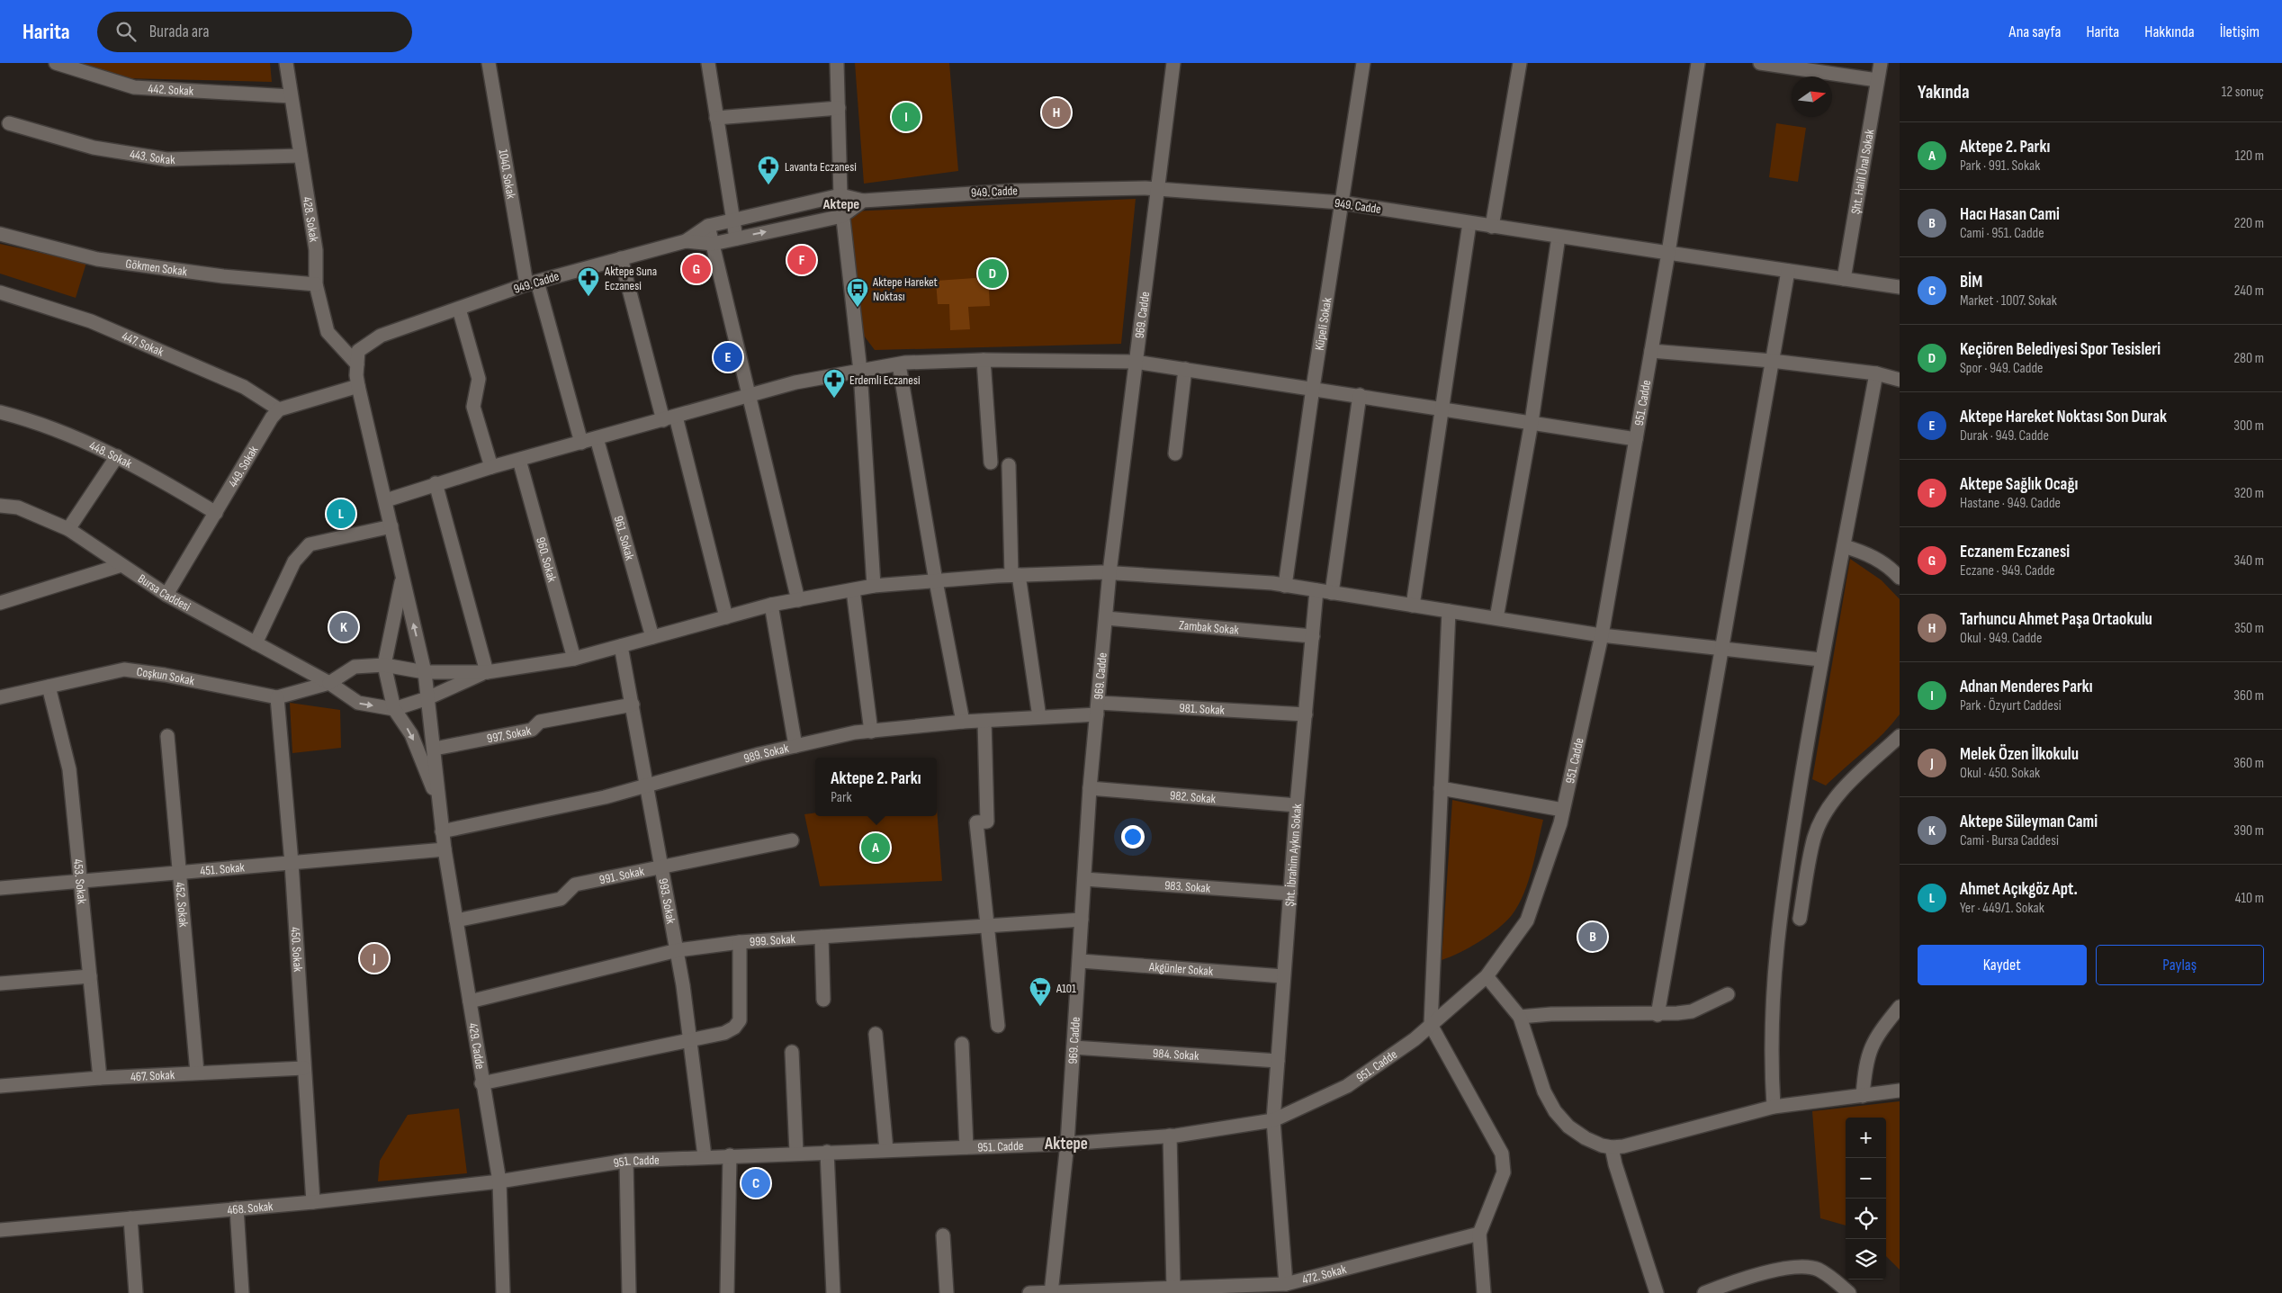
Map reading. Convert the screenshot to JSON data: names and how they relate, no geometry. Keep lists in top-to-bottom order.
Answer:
{
  "streets": {
    "street": [
      "442. Sokak",
      "443. Sokak",
      "Şht. Halil Ünal Sokak",
      "1040. Sokak",
      "949. Cadde",
      "428. Sokak",
      "Gökmen Sokak",
      "969. Cadde",
      "Küpeli Sokak",
      "447. Sokak",
      "951. Cadde",
      "448. Sokak",
      "449. Sokak",
      "961. Sokak",
      "960. Sokak",
      "Bursa Caddesi",
      "Zambak Sokak",
      "Coşkun Sokak",
      "981. Sokak",
      "997. Sokak",
      "989. Sokak",
      "982. Sokak",
      "Şht. İbrahim Aykın Sokak",
      "451. Sokak",
      "991. Sokak",
      "453. Sokak",
      "983. Sokak",
      "993. Sokak",
      "452. Sokak",
      "999. Sokak",
      "450. Sokak",
      "Akgünler Sokak",
      "429. Cadde",
      "984. Sokak",
      "467. Sokak",
      "468. Sokak",
      "472. Sokak"
    ]
  },
  "crossings": [
    ["442. Sokak", "428. Sokak"],
    ["443. Sokak", "428. Sokak"],
    ["Şht. Halil Ünal Sokak", "949. Cadde"],
    ["1040. Sokak", "949. Cadde"],
    ["949. Cadde", "428. Sokak"],
    ["949. Cadde", "969. Cadde"],
    ["949. Cadde", "Küpeli Sokak"],
    ["949. Cadde", "951. Cadde"],
    ["428. Sokak", "Gökmen Sokak"],
    ["969. Cadde", "951. Cadde"],
    ["969. Cadde", "Zambak Sokak"],
    ["969. Cadde", "981. Sokak"],
    ["969. Cadde", "989. Sokak"],
    ["969. Cadde", "982. Sokak"],
    ["969. Cadde", "983. Sokak"],
    ["969. Cadde", "999. Sokak"],
    ["969. Cadde", "Akgünler Sokak"],
    ["969. Cadde", "984. Sokak"],
    ["969. Cadde", "472. Sokak"],
    ["447. Sokak", "449. Sokak"],
    ["951. Cadde", "Şht. İbrahim Aykın Sokak"],
    ["951. Cadde", "993. Sokak"],
    ["951. Cadde", "429. Cadde"],
    ["951. Cadde", "468. Sokak"],
    ["448. Sokak", "449. Sokak"],
    ["449. Sokak", "Bursa Caddesi"],
    ["Bursa Caddesi", "Coşkun Sokak"],
    ["Zambak Sokak", "Şht. İbrahim Aykın Sokak"],
    ["Coşkun Sokak", "453. Sokak"],
    ["Coşkun Sokak", "450. Sokak"],
    ["981. Sokak", "989. Sokak"],
    ["981. Sokak", "Şht. İbrahim Aykın Sokak"],
    ["997. Sokak", "993. Sokak"],
    ["989. Sokak", "993. Sokak"],
    ["989. Sokak", "429. Cadde"],
    ["982. Sokak", "Şht. İbrahim Aykın Sokak"],
    ["Şht. İbrahim Aykın Sokak", "983. Sokak"],
    ["Şht. İbrahim Aykın Sokak", "Akgünler Sokak"],
    ["Şht. İbrahim Aykın Sokak", "984. Sokak"],
    ["Şht. İbrahim Aykın Sokak", "472. Sokak"],
    ["451. Sokak", "453. Sokak"],
    ["451. Sokak", "452. Sokak"],
    ["451. Sokak", "450. Sokak"],
    ["451. Sokak", "429. Cadde"],
    ["991. Sokak", "993. Sokak"],
    ["991. Sokak", "429. Cadde"],
    ["453. Sokak", "467. Sokak"],
    ["993. Sokak", "999. Sokak"],
    ["452. Sokak", "467. Sokak"],
    ["999. Sokak", "429. Cadde"],
    ["450. Sokak", "467. Sokak"],
    ["450. Sokak", "468. Sokak"],
    ["429. Cadde", "468. Sokak"]
  ],
  "districts": ["Aktepe", "Aktepe"],
  "places": {
    "pharmacy": ["Lavanta Eczanesi", "Aktepe Suna Eczanesi", "Erdemli Eczanesi"],
    "bus stop": ["Aktepe Hareket Noktası"],
    "supermarket": ["A101"]
  },
  "north": "right",
  "page": {
    "header": "Harita",
    "search": "Burada ara",
    "nav": [
      "Ana sayfa",
      "Harita",
      "Hakkında",
      "İletişim"
    ],
    "heading": ["Yakında", "12 sonuç"],
    "pins": [
      "H",
      "I",
      "F",
      "G",
      "D",
      "E",
      "L",
      "K",
      "A",
      "B",
      "J",
      "C"
    ],
    "list": [
      {
        "mark": "A",
        "name": "Aktepe 2. Parkı",
        "note": "Park · 991. Sokak",
        "value": "120 m"
      },
      {
        "mark": "B",
        "name": "Hacı Hasan Cami",
        "note": "Cami · 951. Cadde",
        "value": "220 m"
      },
      {
        "mark": "C",
        "name": "BİM",
        "note": "Market · 1007. Sokak",
        "value": "240 m"
      },
      {
        "mark": "D",
        "name": "Keçiören Belediyesi Spor Tesisleri",
        "note": "Spor · 949. Cadde",
        "value": "280 m"
      },
      {
        "mark": "E",
        "name": "Aktepe Hareket Noktası Son Durak",
        "note": "Durak · 949. Cadde",
        "value": "300 m"
      },
      {
        "mark": "F",
        "name": "Aktepe Sağlık Ocağı",
        "note": "Hastane · 949. Cadde",
        "value": "320 m"
      },
      {
        "mark": "G",
        "name": "Eczanem Eczanesi",
        "note": "Eczane · 949. Cadde",
        "value": "340 m"
      },
      {
        "mark": "H",
        "name": "Tarhuncu Ahmet Paşa Ortaokulu",
        "note": "Okul · 949. Cadde",
        "value": "350 m"
      },
      {
        "mark": "I",
        "name": "Adnan Menderes Parkı",
        "note": "Park · Özyurt Caddesi",
        "value": "360 m"
      },
      {
        "mark": "J",
        "name": "Melek Özen İlkokulu",
        "note": "Okul · 450. Sokak",
        "value": "360 m"
      },
      {
        "mark": "K",
        "name": "Aktepe Süleyman Cami",
        "note": "Cami · Bursa Caddesi",
        "value": "390 m"
      },
      {
        "mark": "L",
        "name": "Ahmet Açıkgöz Apt.",
        "note": "Yer · 449/1. Sokak",
        "value": "410 m"
      }
    ],
    "popup": ["Aktepe 2. Parkı", "Park"],
    "buttons": ["Kaydet", "Paylaş"],
    "map_buttons": ["+", "−"]
  }
}
